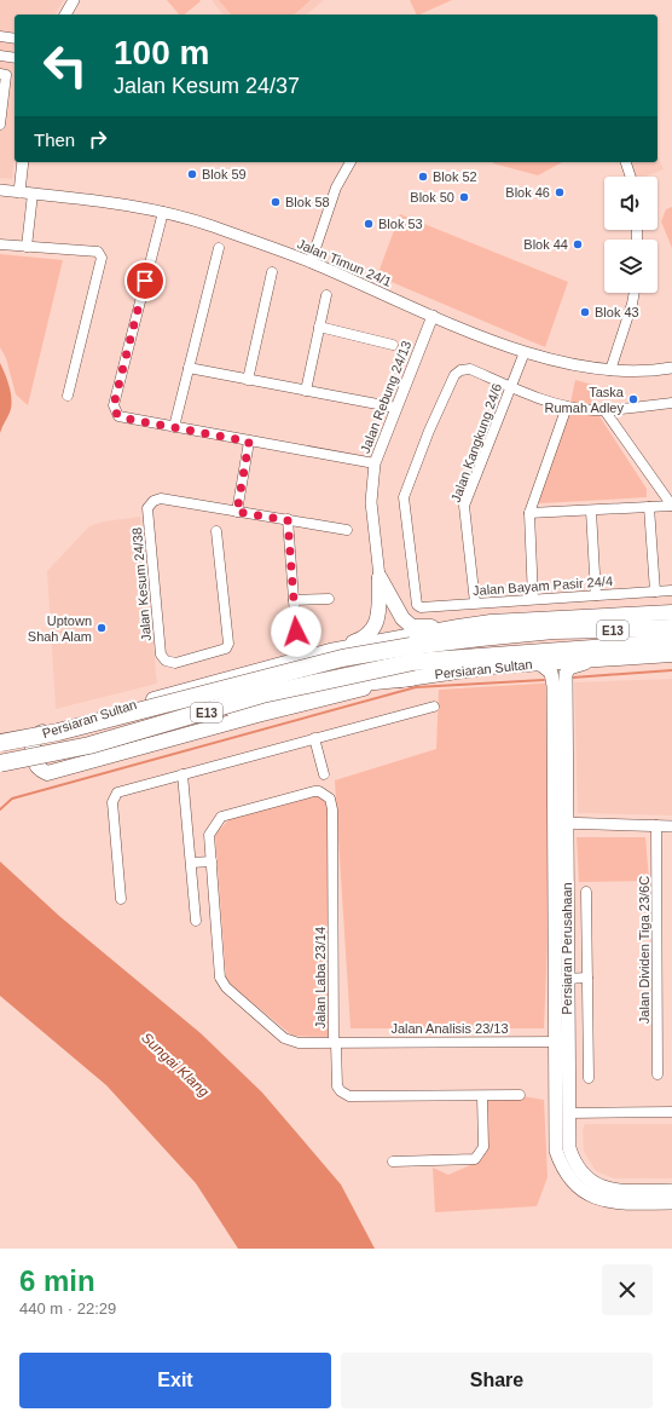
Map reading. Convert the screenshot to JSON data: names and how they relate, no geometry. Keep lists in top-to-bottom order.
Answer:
{
  "streets": {
    "highway": ["E13"],
    "main road": ["Persiaran Sultan", "Persiaran Perusahaan"],
    "street": [
      "Jalan Timun 24/1",
      "Jalan Rebung 24/13",
      "Jalan Kangkung 24/6",
      "Jalan Kesum 24/38",
      "Jalan Bayam Pasir 24/4",
      "Jalan Dividen Tiga 23/6C",
      "Jalan Laba 23/14",
      "Jalan Analisis 23/13"
    ]
  },
  "crossings": [
    ["Jalan Timun 24/1", "Jalan Rebung 24/13"],
    ["Jalan Timun 24/1", "Jalan Kangkung 24/6"],
    ["Jalan Kangkung 24/6", "Jalan Bayam Pasir 24/4"],
    ["E13", "Persiaran Sultan"],
    ["Persiaran Sultan", "Persiaran Perusahaan"],
    ["Persiaran Perusahaan", "Jalan Analisis 23/13"],
    ["Jalan Laba 23/14", "Jalan Analisis 23/13"]
  ],
  "water": ["Sungai Klang"],
  "places": [
    "Blok 59",
    "Blok 52",
    "Blok 46",
    "Blok 50",
    "Blok 58",
    "Blok 53",
    "Blok 44",
    "Blok 43",
    "Taska Rumah Adley",
    "Uptown Shah Alam"
  ],
  "page": {
    "turn": ["100 m", "Jalan Kesum 24/37"],
    "then": "Then",
    "heading": ["6 min", "440 m · 22:29"],
    "buttons": ["Exit", "Share"]
  }
}
